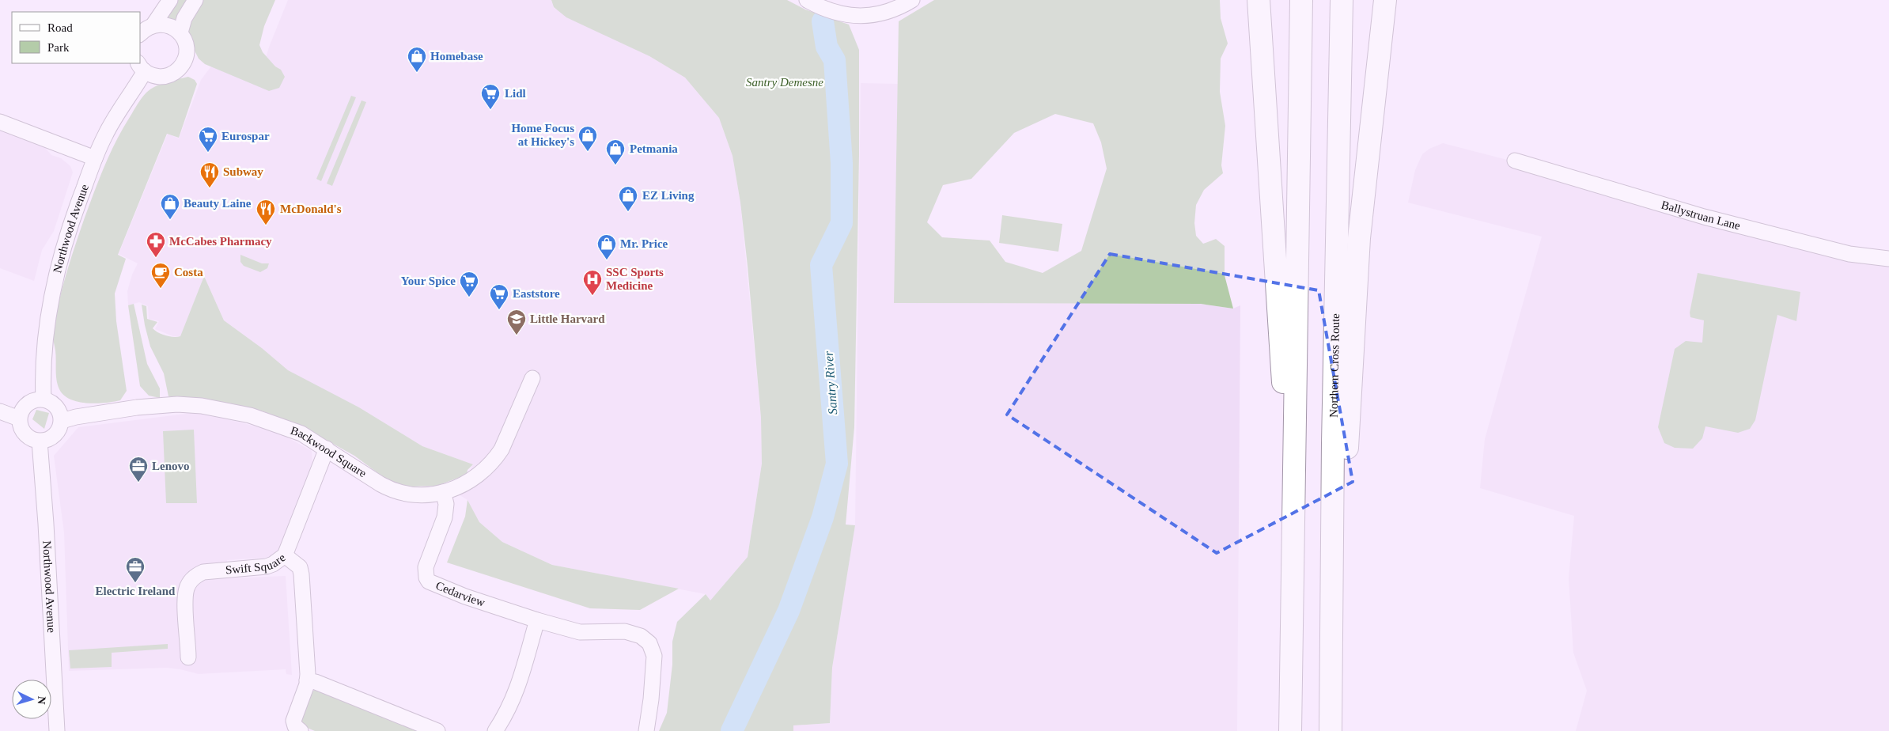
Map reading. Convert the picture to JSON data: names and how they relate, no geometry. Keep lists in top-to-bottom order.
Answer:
{
  "streets": {
    "highway": ["Northern Cross Route"],
    "street": [
      "Ballystruan Lane",
      "Northwood Avenue",
      "Backwood Square",
      "Swift Square",
      "Cedarview"
    ]
  },
  "crossings": [
    ["Northwood Avenue", "Backwood Square"],
    ["Backwood Square", "Swift Square"],
    ["Backwood Square", "Cedarview"]
  ],
  "water": ["Santry River"],
  "parks": ["Santry Demesne"],
  "places": {
    "shop": [
      "Homebase",
      "Home Focus at Hickey's",
      "Petmania",
      "EZ Living",
      "Beauty Laine",
      "Mr. Price"
    ],
    "supermarket": [
      "Lidl",
      "Eurospar",
      "Your Spice",
      "Eaststore"
    ],
    "restaurant": ["Subway", "McDonald's"],
    "pharmacy": ["McCabes Pharmacy"],
    "cafe": ["Costa"],
    "hospital": ["SSC Sports Medicine"],
    "school or university": ["Little Harvard"],
    "office": ["Lenovo", "Electric Ireland"]
  },
  "legend": ["Road", "Park"],
  "north": "right"
}
